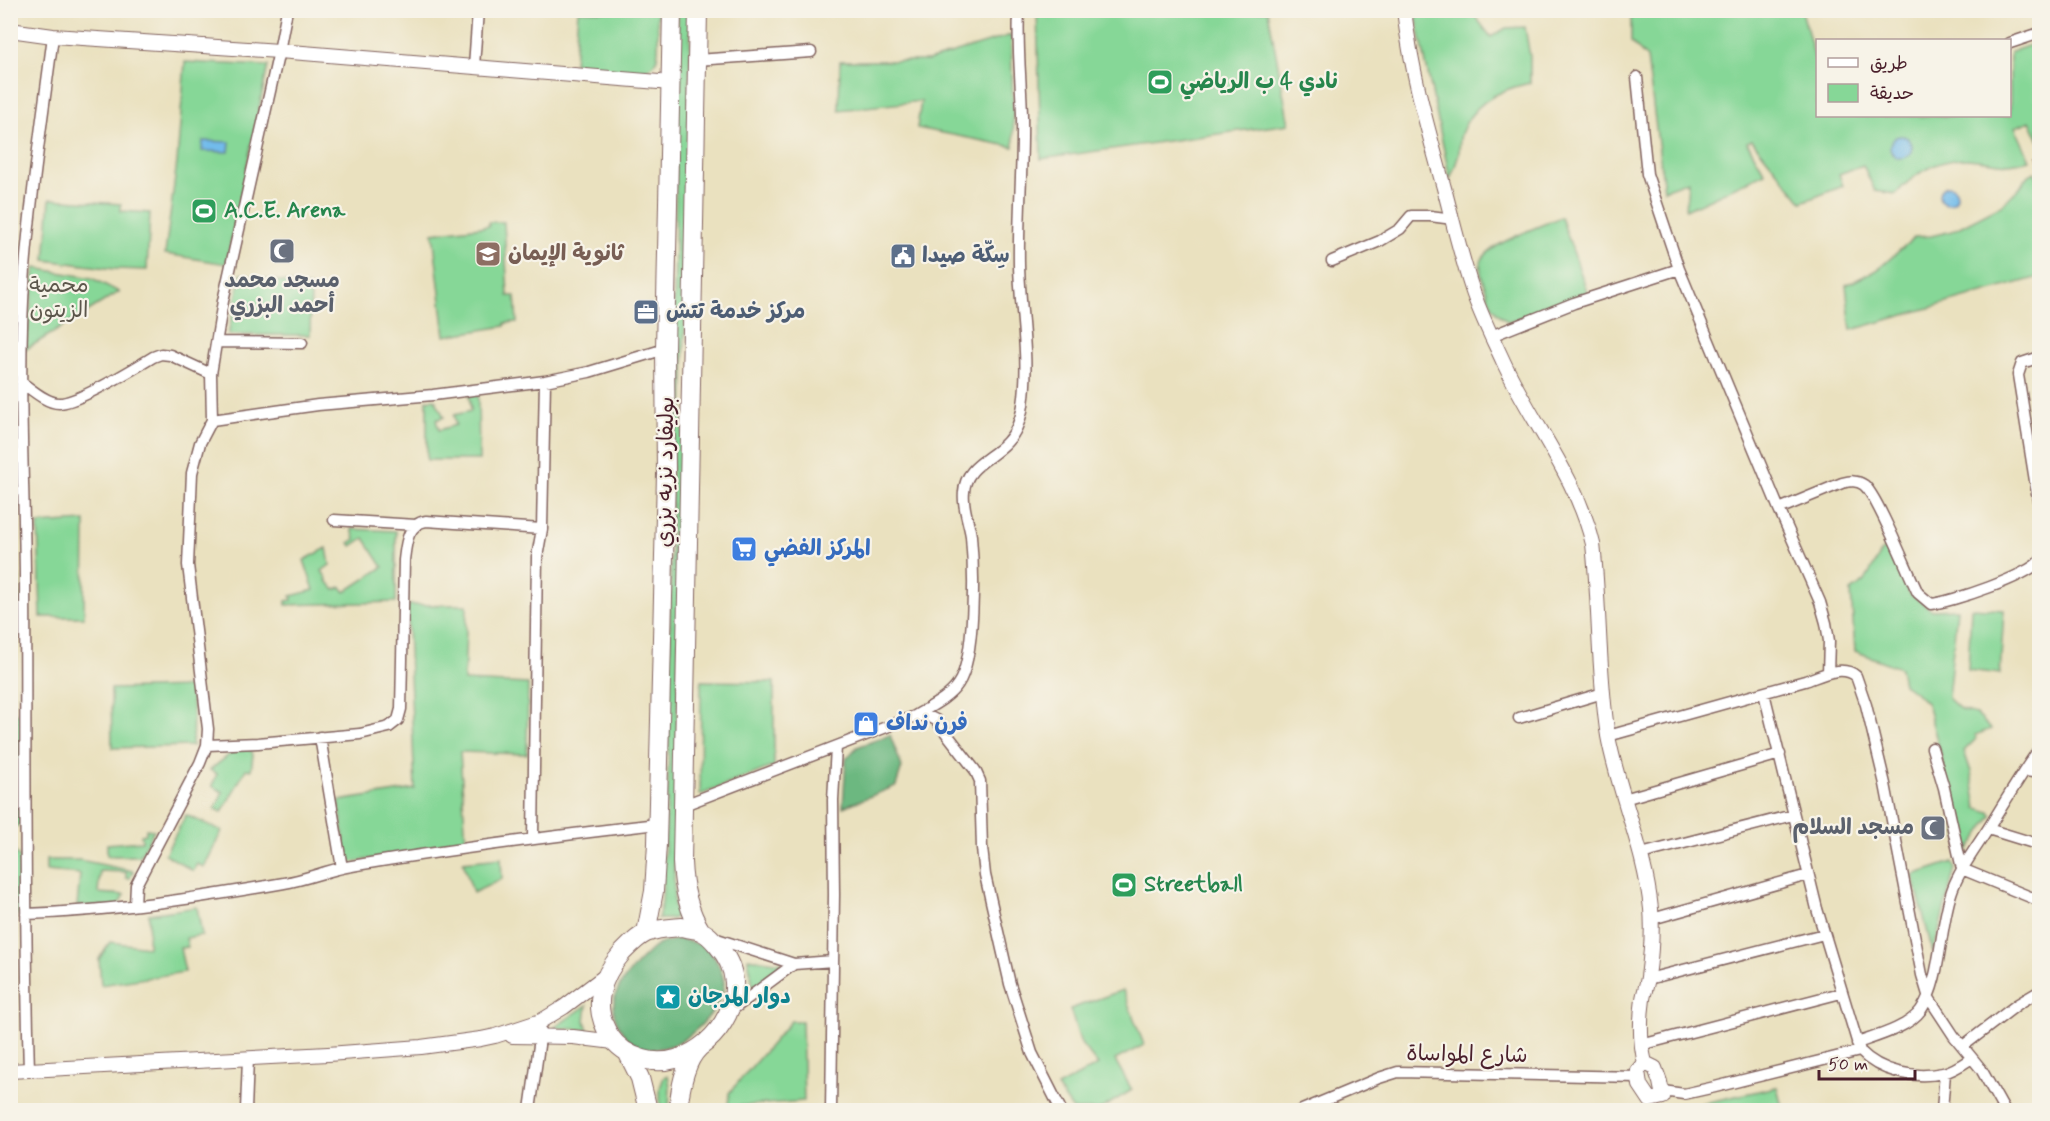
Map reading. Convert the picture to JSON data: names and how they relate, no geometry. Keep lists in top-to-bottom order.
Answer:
{
  "streets": {
    "highway": ["بوليفارد نزيه بزري"],
    "street": ["شارع المواساة"]
  },
  "parks": ["محمية الزيتون"],
  "places": {
    "sports": ["نادي 4 ب الرياضي", "A.C.E. Arena", "Streetball"],
    "mosque": ["مسجد محمد أحمد البزري", "مسجد السلام"],
    "school or university": ["ثانوية الإيمان"],
    "public building": ["سِكّة صيدا"],
    "office": ["مركز خدمة تتش"],
    "supermarket": ["المركز الفضي"],
    "shop": ["فرن نداف"],
    "place": ["دوار المرجان"]
  },
  "legend": ["طريق", "حديقة"],
  "scale_bar": "50 m"
}
